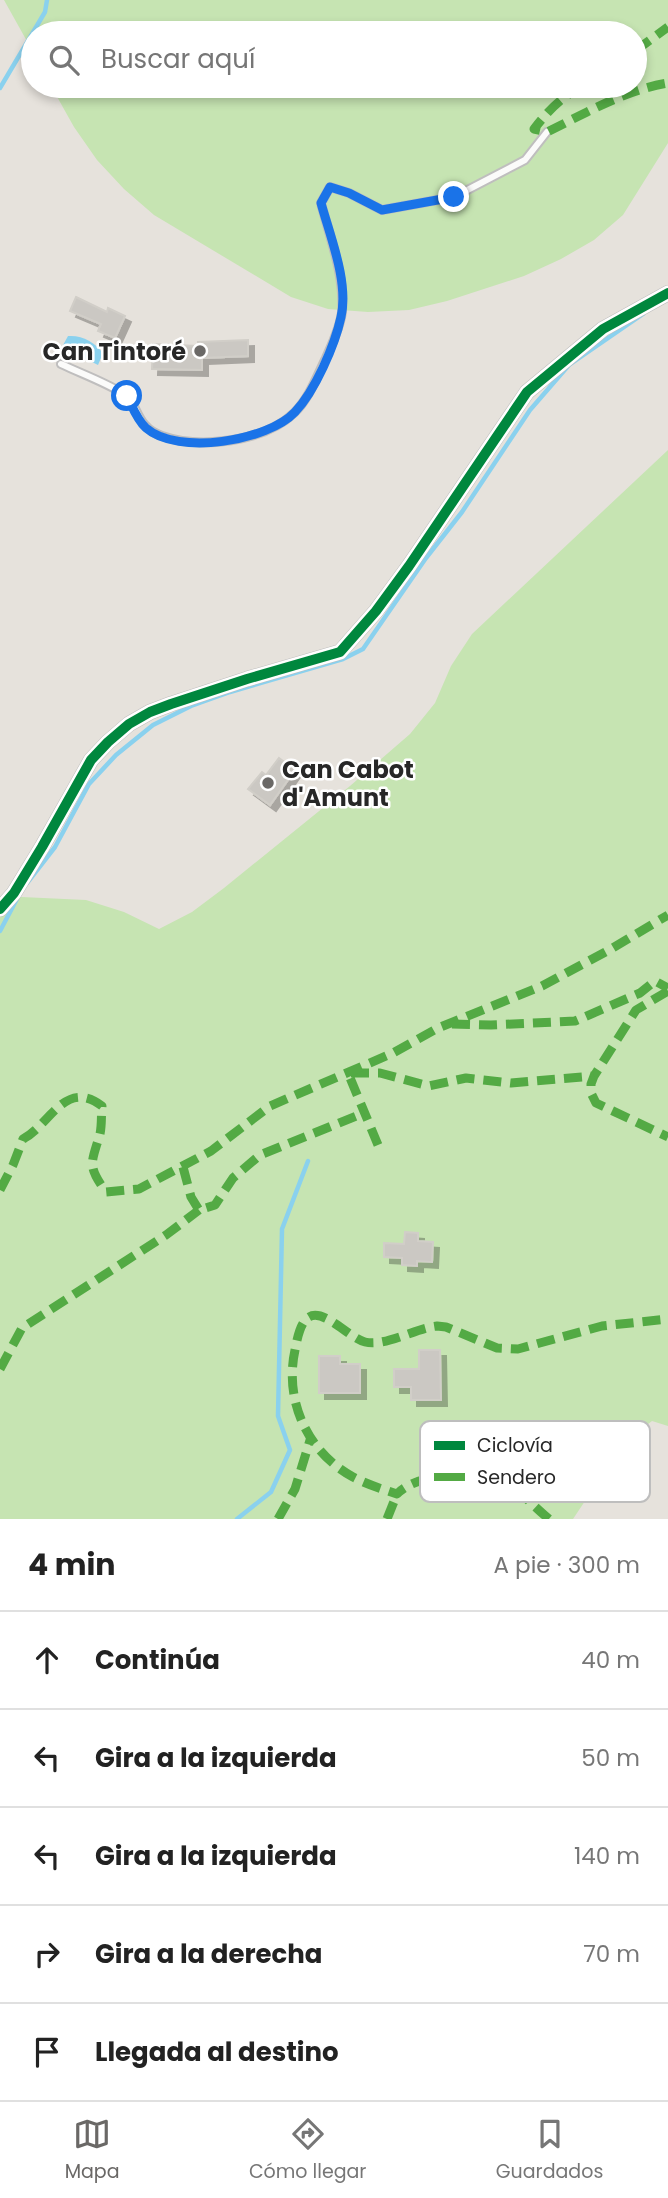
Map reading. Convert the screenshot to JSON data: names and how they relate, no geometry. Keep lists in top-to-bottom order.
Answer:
{
  "places": ["Can Tintoré", "Can Cabot d'Amunt"],
  "legend": ["Ciclovía", "Sendero"],
  "page": {
    "search": "Buscar aquí",
    "heading": ["4 min", "A pie · 300 m"],
    "list": [
      ["Continúa", "40 m"],
      ["Gira a la izquierda", "50 m"],
      ["Gira a la izquierda", "140 m"],
      ["Gira a la derecha", "70 m"],
      "Llegada al destino"
    ],
    "nav": ["Mapa", "Cómo llegar", "Guardados"]
  }
}
